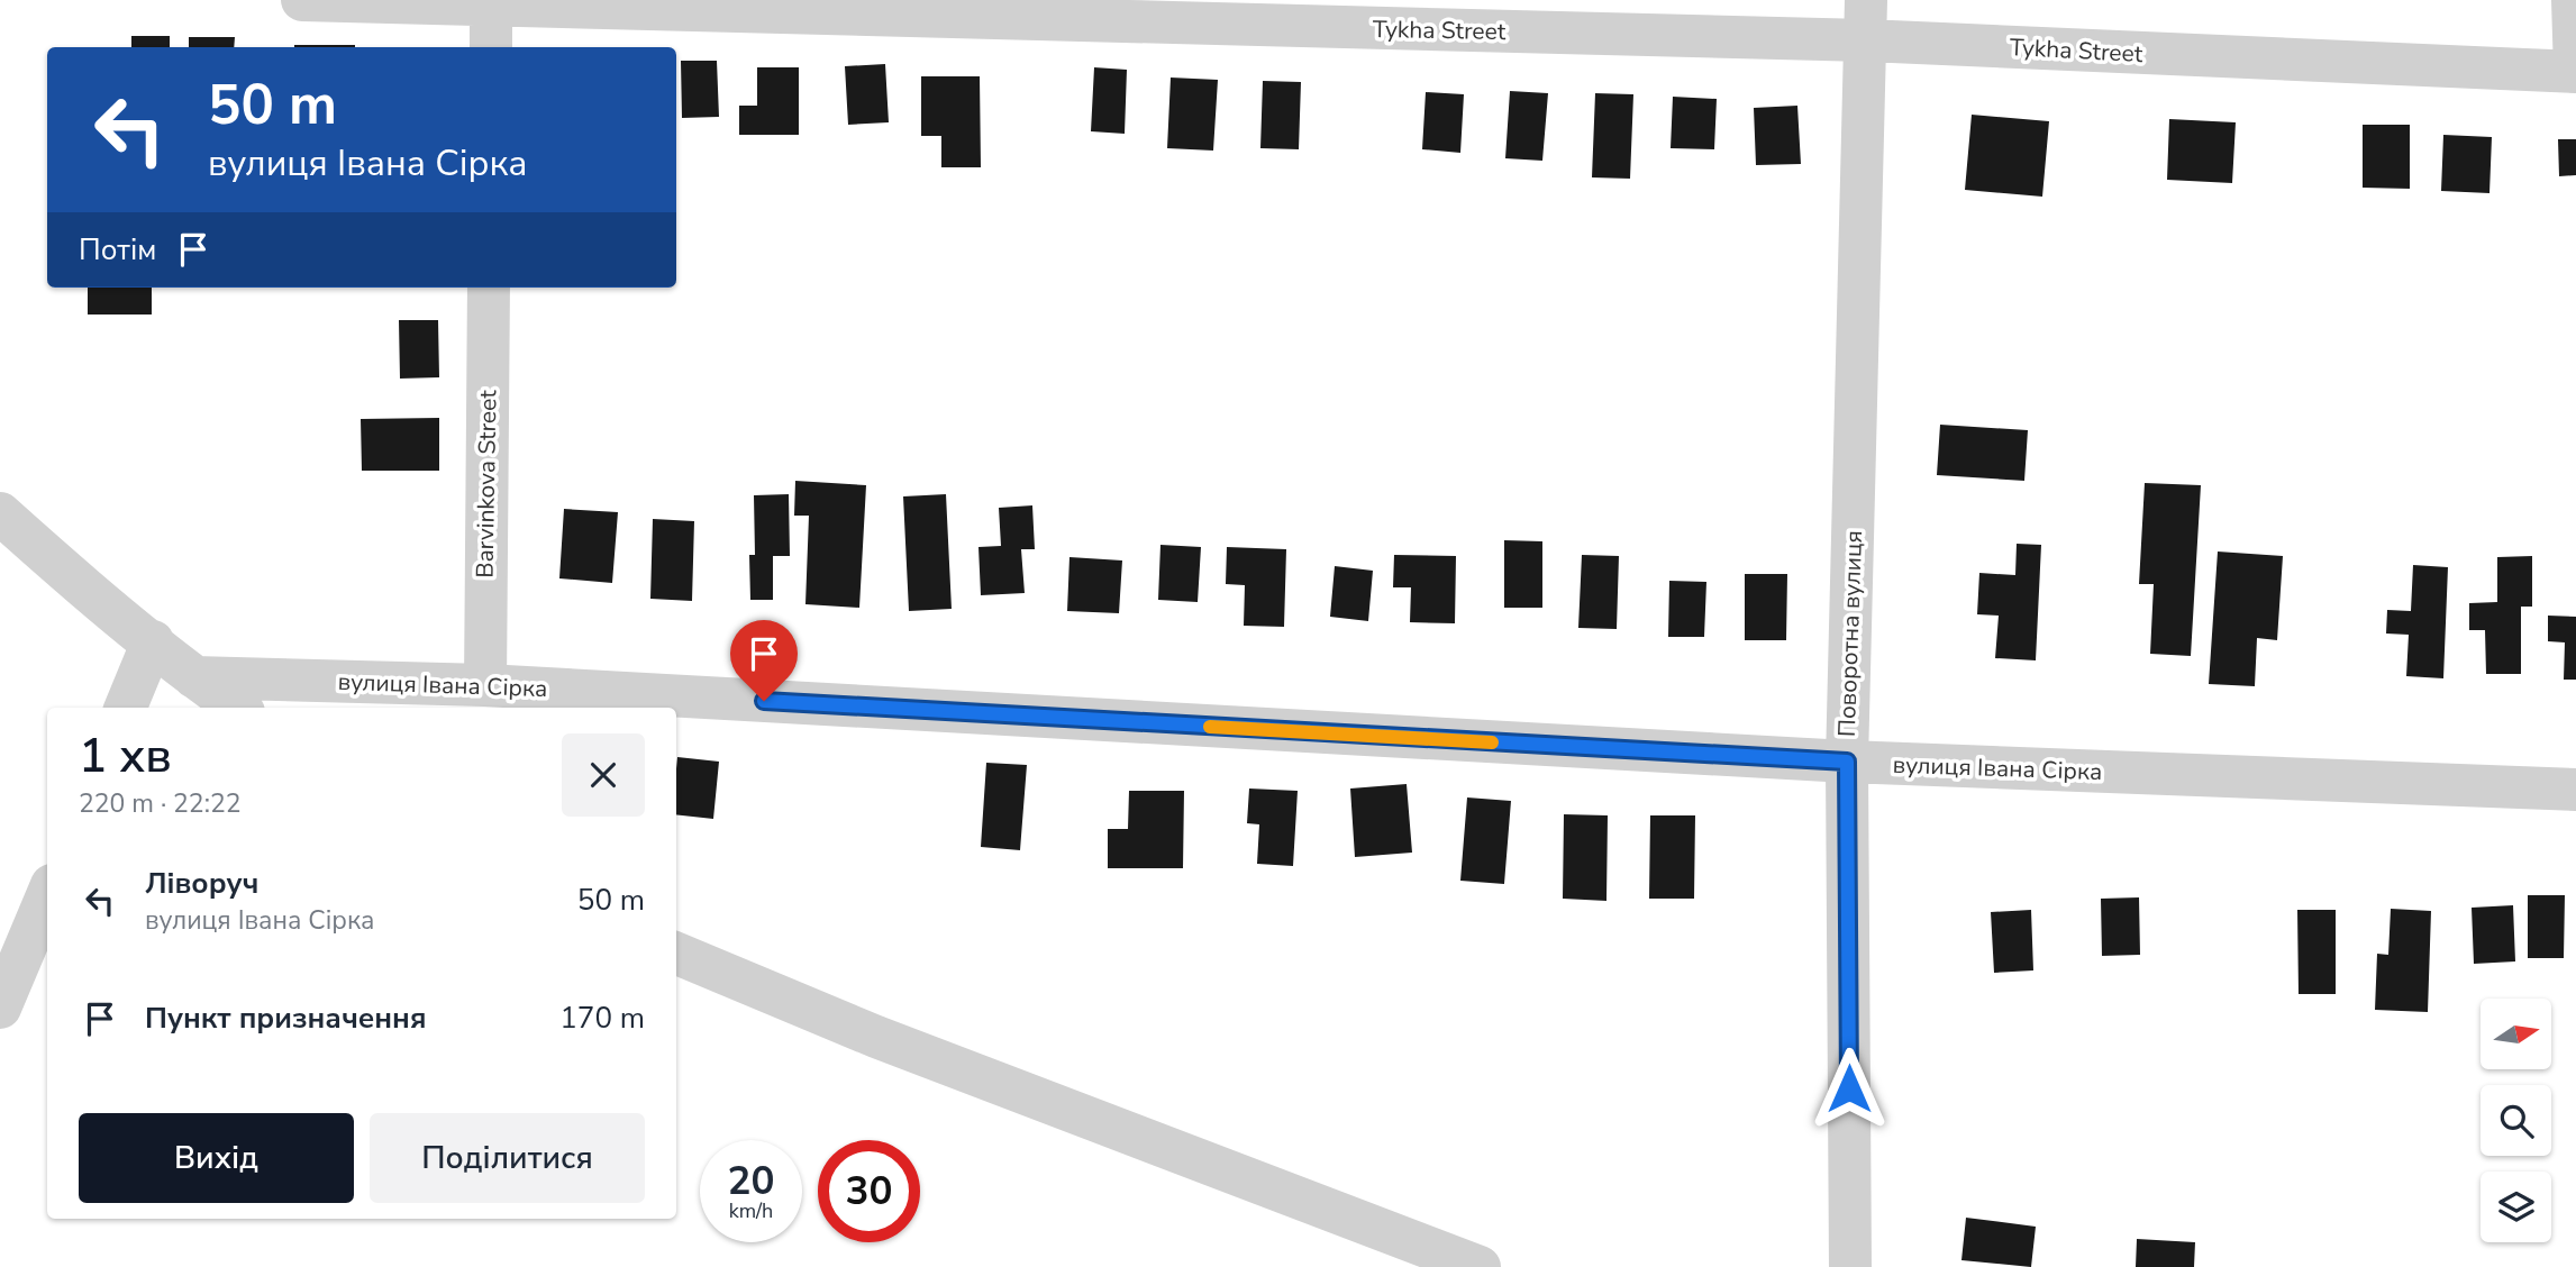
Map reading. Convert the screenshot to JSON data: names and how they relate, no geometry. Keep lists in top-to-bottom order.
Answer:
{
  "streets": {
    "street": [
      "Tykha Street",
      "Barvinkova Street",
      "Поворотна вулиця",
      "вулиця Івана Сірка"
    ]
  },
  "crossings": [
    ["Tykha Street", "Поворотна вулиця"],
    ["Barvinkova Street", "вулиця Івана Сірка"],
    ["Поворотна вулиця", "вулиця Івана Сірка"]
  ],
  "north": "right",
  "page": {
    "turn": ["50 m", "вулиця Івана Сірка"],
    "then": "Потім",
    "heading": ["1 хв", "220 m · 22:22"],
    "list": [
      {
        "name": "Ліворуч",
        "note": "вулиця Івана Сірка",
        "value": "50 m"
      },
      {
        "name": "Пункт призначення",
        "value": "170 m"
      }
    ],
    "buttons": ["Вихід", "Поділитися"],
    "speed": "20 km/h",
    "limit": "30"
  }
}
